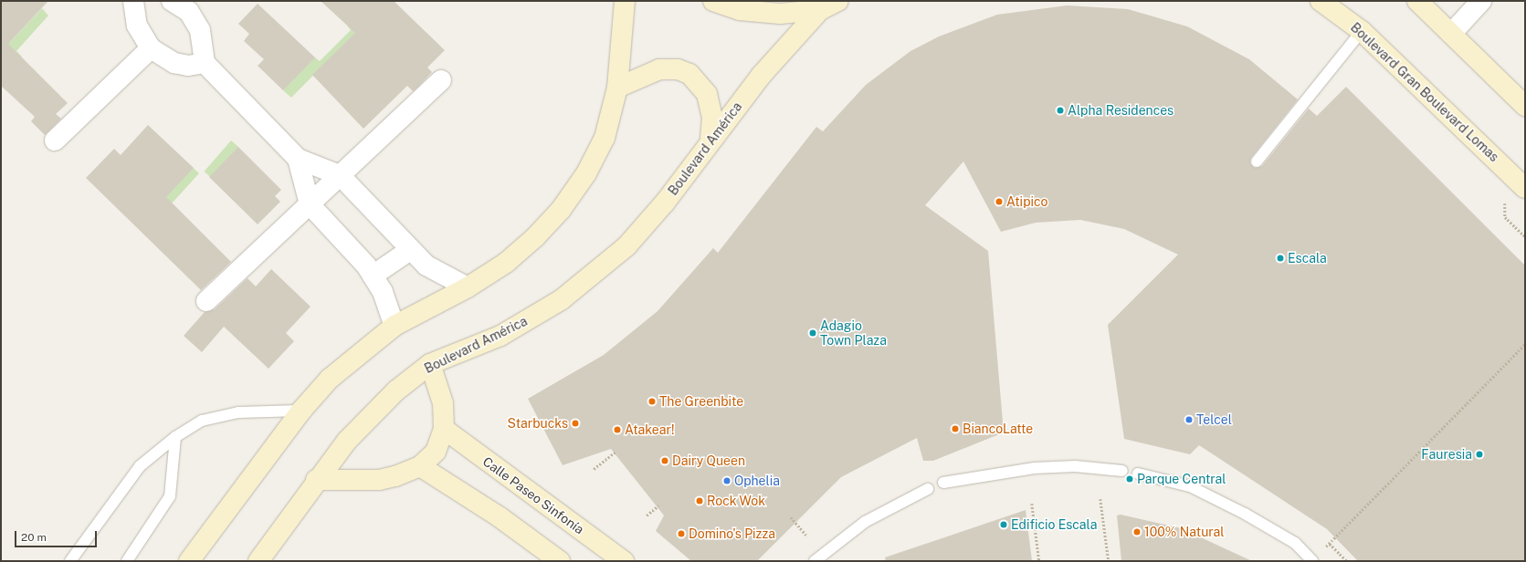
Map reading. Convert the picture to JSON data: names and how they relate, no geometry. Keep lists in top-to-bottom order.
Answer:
{
  "streets": {
    "main road": ["Boulevard Gran Boulevard Lomas", "Boulevard América", "Calle Paseo Sinfonía"]
  },
  "places": [
    "Alpha Residences",
    "Atipico",
    "Escala",
    "Adagio Town Plaza",
    "The Greenbite",
    "Telcel",
    "Starbucks",
    "BiancoLatte",
    "Atakear!",
    "Fauresia",
    "Dairy Queen",
    "Parque Central",
    "Ophelia",
    "Rock Wok",
    "Edificio Escala",
    "100% Natural",
    "Domino's Pizza"
  ],
  "scale_bar": "20 m"
}
